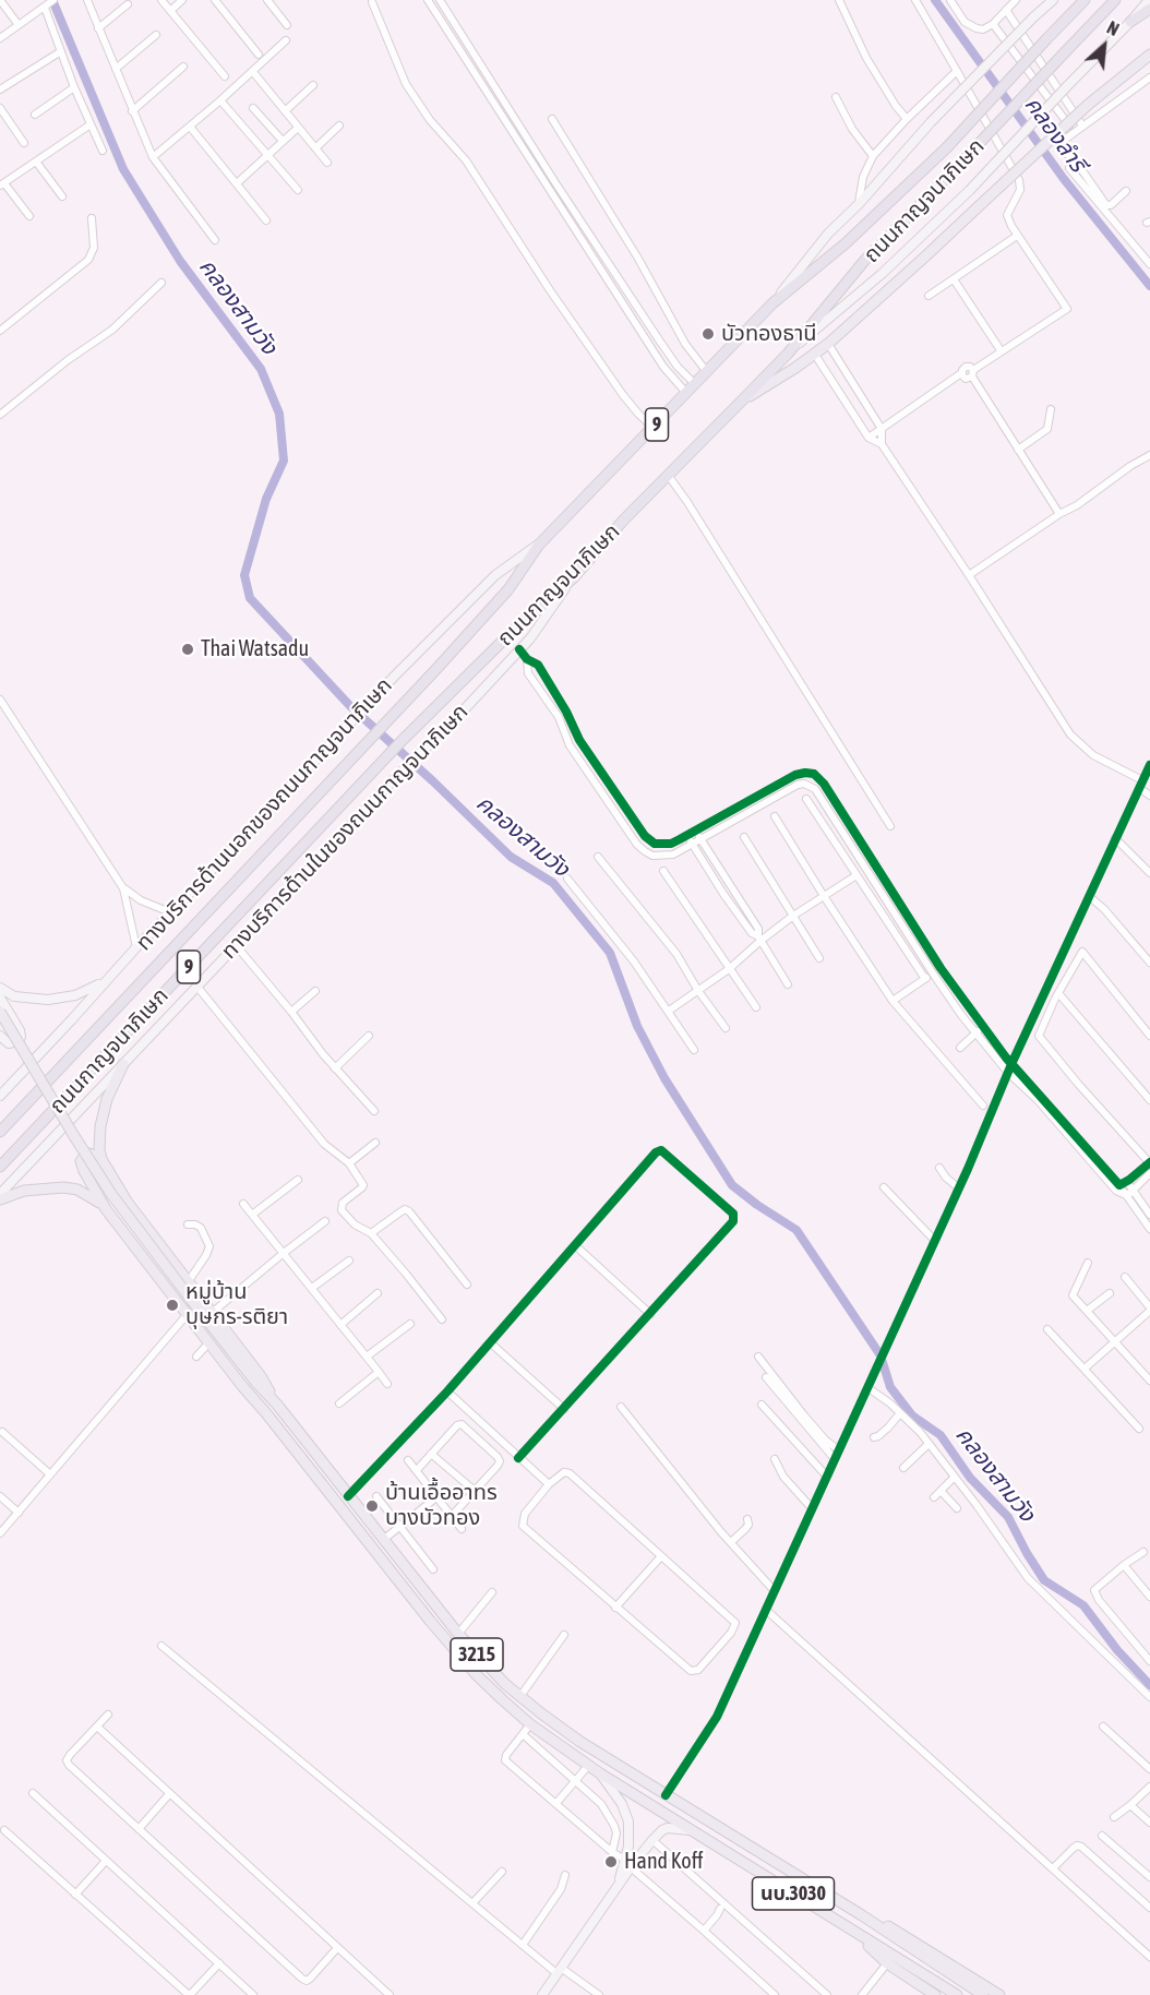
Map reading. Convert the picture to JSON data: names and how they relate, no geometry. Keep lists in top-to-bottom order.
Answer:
{
  "streets": {
    "highway": ["ถนนกาญจนาภิเษก", "9"],
    "main road": [
      "ทางบริการด้านนอกของถนนกาญจนาภิเษก",
      "ทางบริการด้านในของถนนกาญจนาภิเษก",
      "3215",
      "นบ.3030"
    ]
  },
  "crossings": [
    ["ถนนกาญจนาภิเษก", "ทางบริการด้านนอกของถนนกาญจนาภิเษก"],
    ["ถนนกาญจนาภิเษก", "ทางบริการด้านในของถนนกาญจนาภิเษก"],
    ["3215", "นบ.3030"]
  ],
  "water": ["คลองลำรี", "คลองสามวัง"],
  "places": [
    "บัวทองธานี",
    "Thai Watsadu",
    "หมู่บ้าน บุษกร-รติยา",
    "บ้านเอื้ออาทร บางบัวทอง",
    "Hand Koff"
  ],
  "north": "top right"
}
